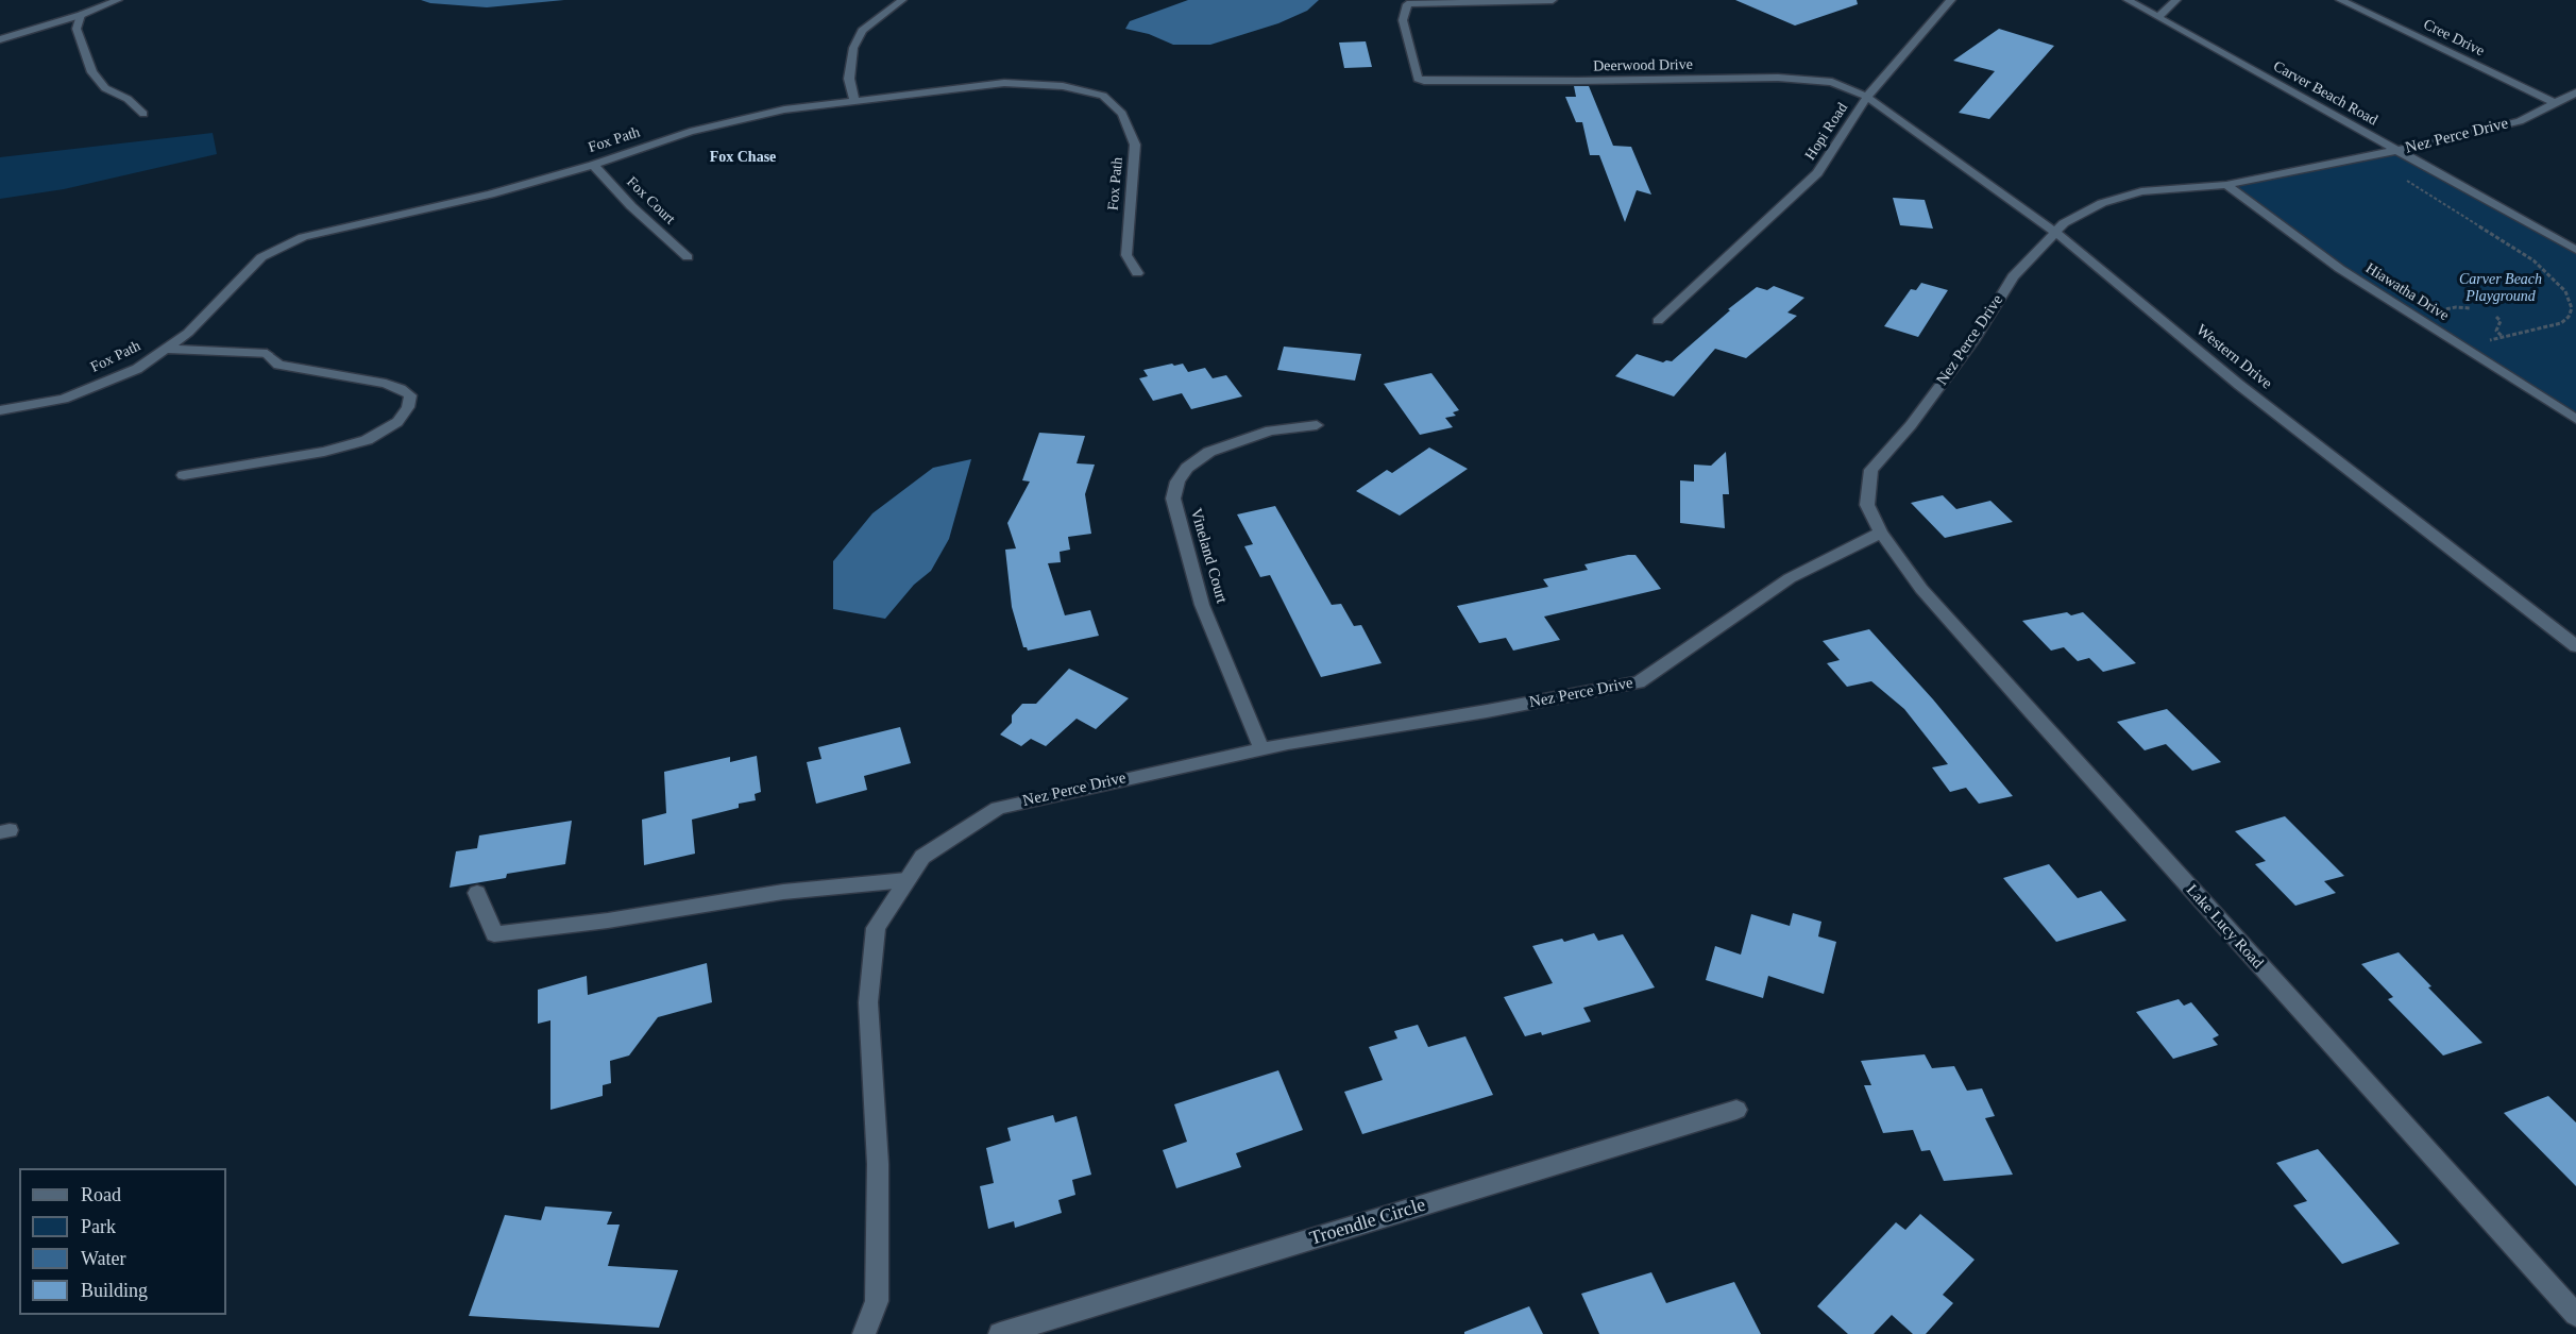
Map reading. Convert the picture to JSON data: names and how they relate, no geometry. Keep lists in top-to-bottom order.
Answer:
{
  "streets": {
    "street": [
      "Cree Drive",
      "Deerwood Drive",
      "Carver Beach Road",
      "Hopi Road",
      "Nez Perce Drive",
      "Fox Path",
      "Fox Court",
      "Hiawatha Drive",
      "Western Drive",
      "Vineland Court",
      "Lake Lucy Road",
      "Troendle Circle"
    ]
  },
  "crossings": [
    ["Cree Drive", "Nez Perce Drive"],
    ["Deerwood Drive", "Hopi Road"],
    ["Deerwood Drive", "Western Drive"],
    ["Carver Beach Road", "Nez Perce Drive"],
    ["Hopi Road", "Western Drive"],
    ["Nez Perce Drive", "Hiawatha Drive"],
    ["Nez Perce Drive", "Western Drive"],
    ["Nez Perce Drive", "Vineland Court"],
    ["Nez Perce Drive", "Lake Lucy Road"],
    ["Fox Path", "Fox Court"]
  ],
  "districts": ["Fox Chase"],
  "parks": ["Carver Beach Playground"],
  "legend": [
    "Road",
    "Park",
    "Water",
    "Building"
  ]
}
